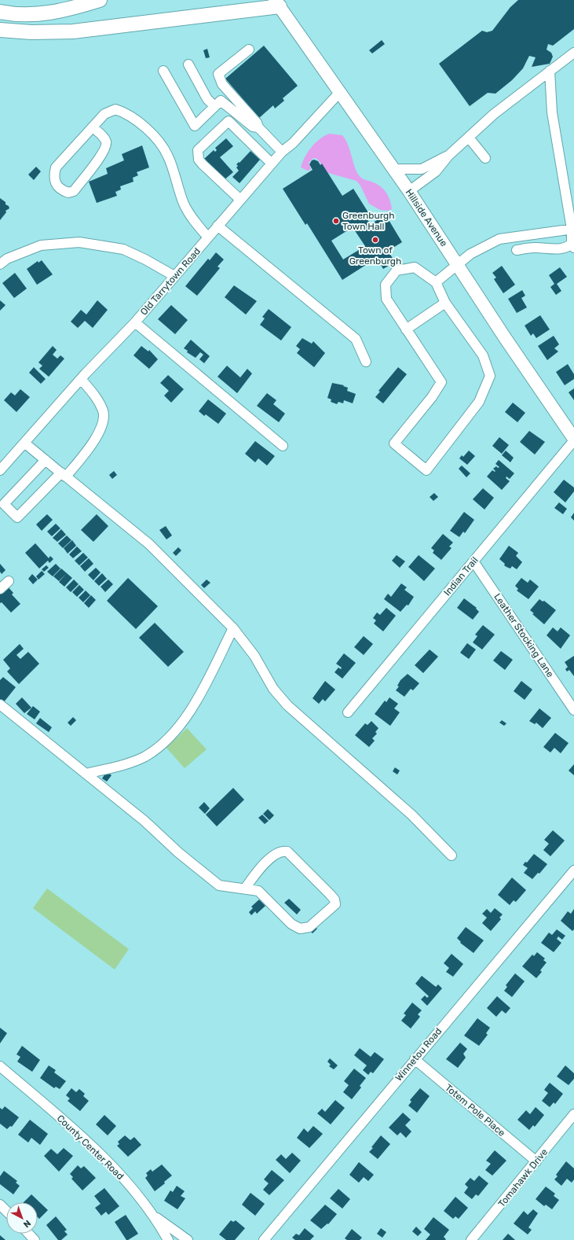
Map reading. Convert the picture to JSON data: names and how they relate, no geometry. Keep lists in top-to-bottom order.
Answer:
{
  "streets": {
    "main road": ["Hillside Avenue"],
    "street": [
      "Old Tarrytown Road",
      "Indian Trail",
      "Leather Stocking Lane",
      "Winnetou Road",
      "Totem Pole Place",
      "County Center Road",
      "Tomahawk Drive"
    ]
  },
  "crossings": [
    ["Hillside Avenue", "Old Tarrytown Road"],
    ["Hillside Avenue", "Indian Trail"],
    ["Indian Trail", "Leather Stocking Lane"],
    ["Winnetou Road", "Totem Pole Place"],
    ["Totem Pole Place", "Tomahawk Drive"]
  ],
  "places": ["Greenburgh Town Hall", "Town of Greenburgh"],
  "north": "bottom right"
}
